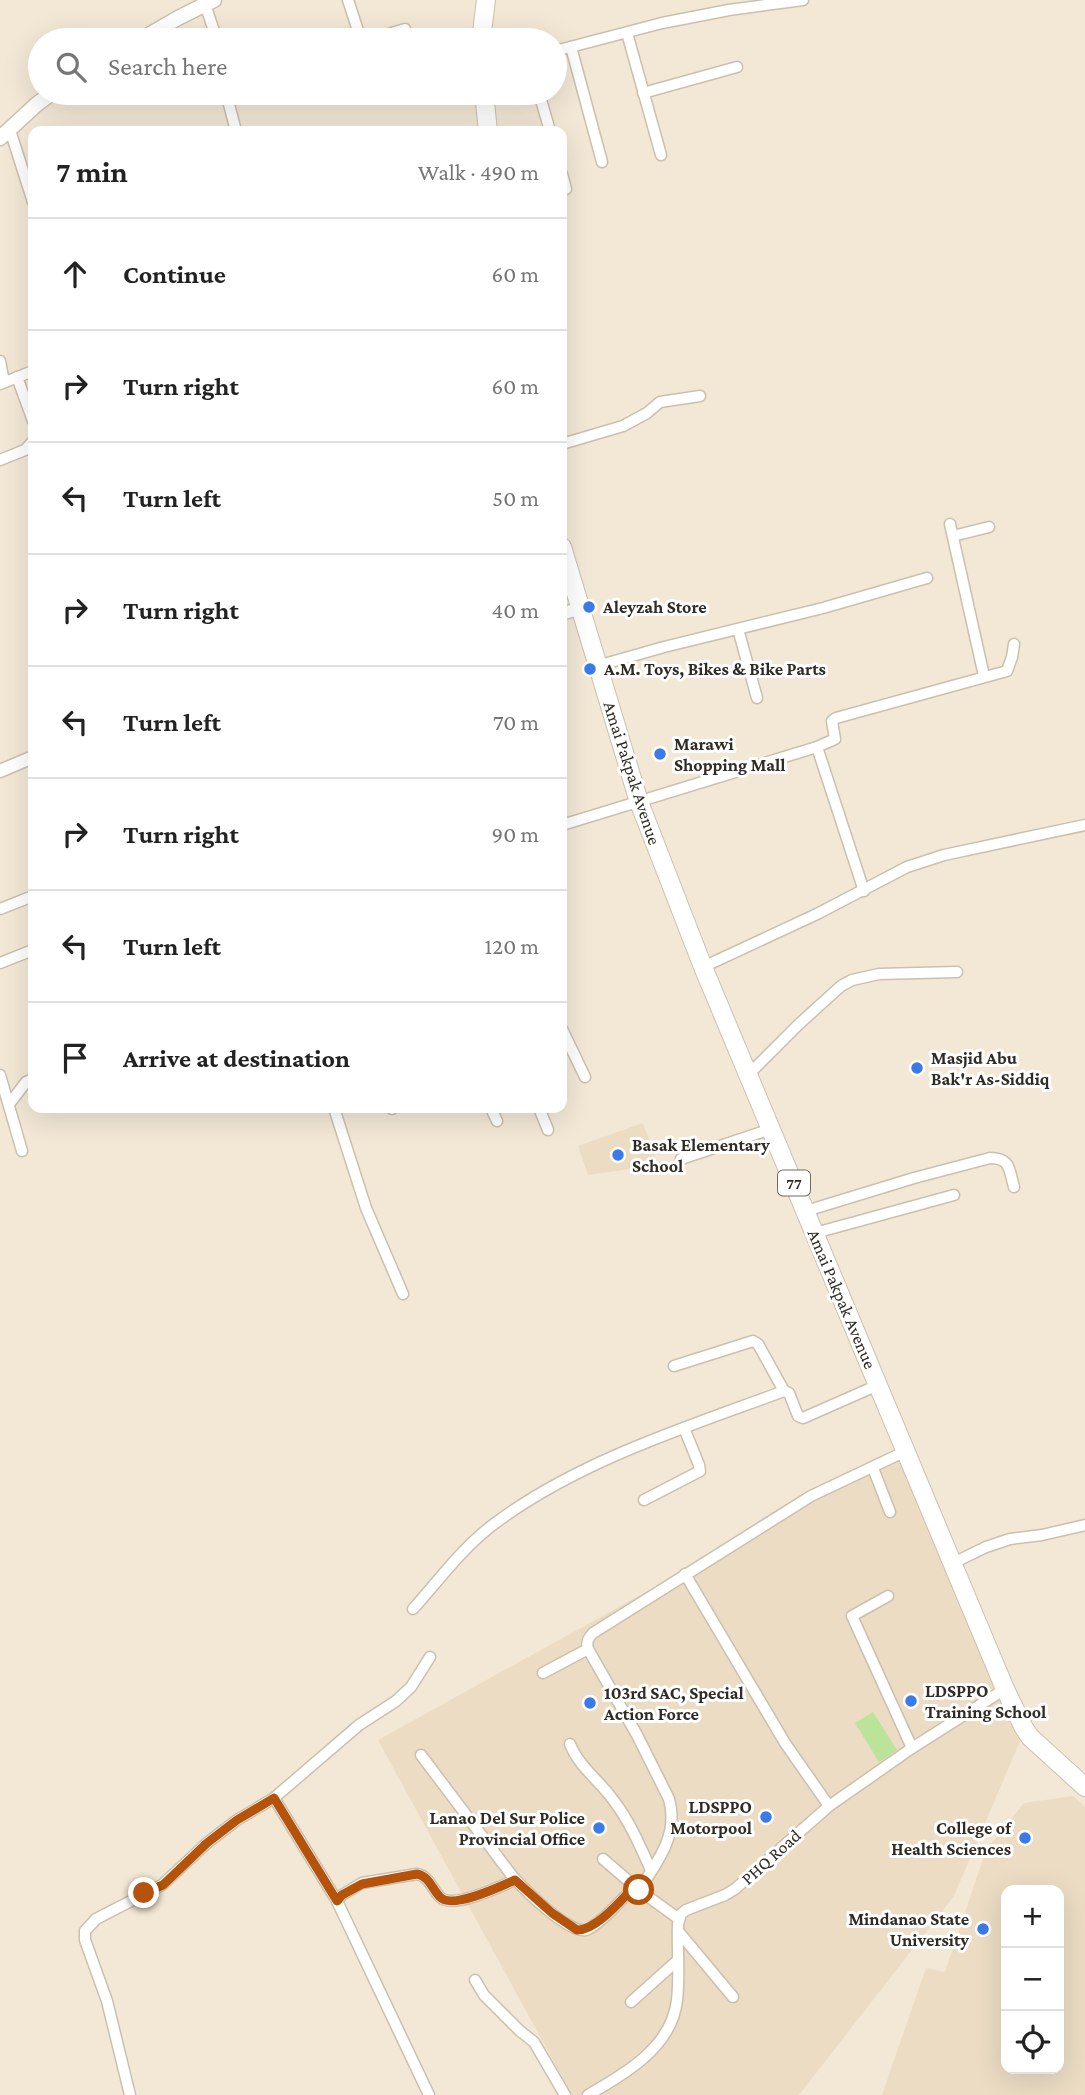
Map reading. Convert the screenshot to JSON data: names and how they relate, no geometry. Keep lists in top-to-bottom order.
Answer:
{
  "streets": {
    "highway": ["Amai Pakpak Avenue", "77"],
    "street": ["PHQ Road"]
  },
  "crossings": [
    ["Amai Pakpak Avenue", "PHQ Road"]
  ],
  "places": [
    "Aleyzah Store",
    "A.M. Toys, Bikes & Bike Parts",
    "Marawi Shopping Mall",
    "Masjid Abu Bak'r As-Siddiq",
    "Basak Elementary School",
    "LDSPPO Training School",
    "103rd SAC, Special Action Force",
    "LDSPPO Motorpool",
    "Lanao Del Sur Police Provincial Office",
    "College of Health Sciences",
    "Mindanao State University"
  ],
  "page": {
    "search": "Search here",
    "heading": ["7 min", "Walk · 490 m"],
    "list": [
      ["Continue", "60 m"],
      ["Turn right", "60 m"],
      ["Turn left", "50 m"],
      ["Turn right", "40 m"],
      ["Turn left", "70 m"],
      ["Turn right", "90 m"],
      ["Turn left", "120 m"],
      "Arrive at destination"
    ],
    "map_buttons": ["+", "−"]
  }
}
